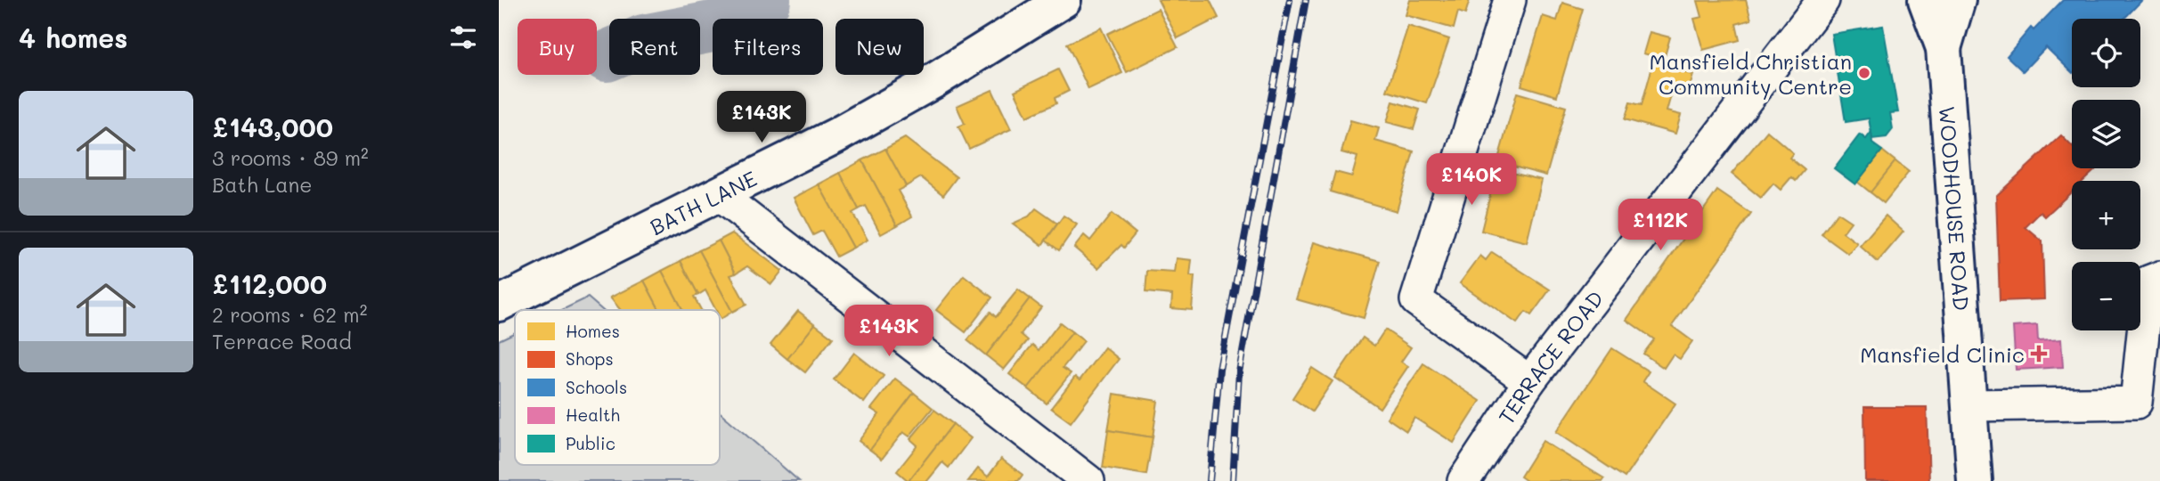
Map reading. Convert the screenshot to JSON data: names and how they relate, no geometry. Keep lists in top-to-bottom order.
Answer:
{
  "streets": {
    "main road": ["BATH LANE", "WOODHOUSE ROAD"],
    "street": ["TERRACE ROAD"]
  },
  "places": {
    "other": ["Mansfield Christian Community Centre"],
    "health": ["Mansfield Clinic"]
  },
  "legend": [
    "Homes",
    "Shops",
    "Schools",
    "Health",
    "Public"
  ],
  "page": {
    "heading": "4 homes",
    "map_buttons": ["+", "−"],
    "chip": [
      "Buy",
      "Rent",
      "Filters",
      "New"
    ],
    "list": [
      {
        "name": "£143,000",
        "note": "3 rooms · 89 m² · Bath Lane"
      },
      {
        "name": "£112,000",
        "note": "2 rooms · 62 m² · Terrace Road"
      }
    ],
    "price": [
      "£143K",
      "£140K",
      "£112K",
      "£143K"
    ]
  }
}
